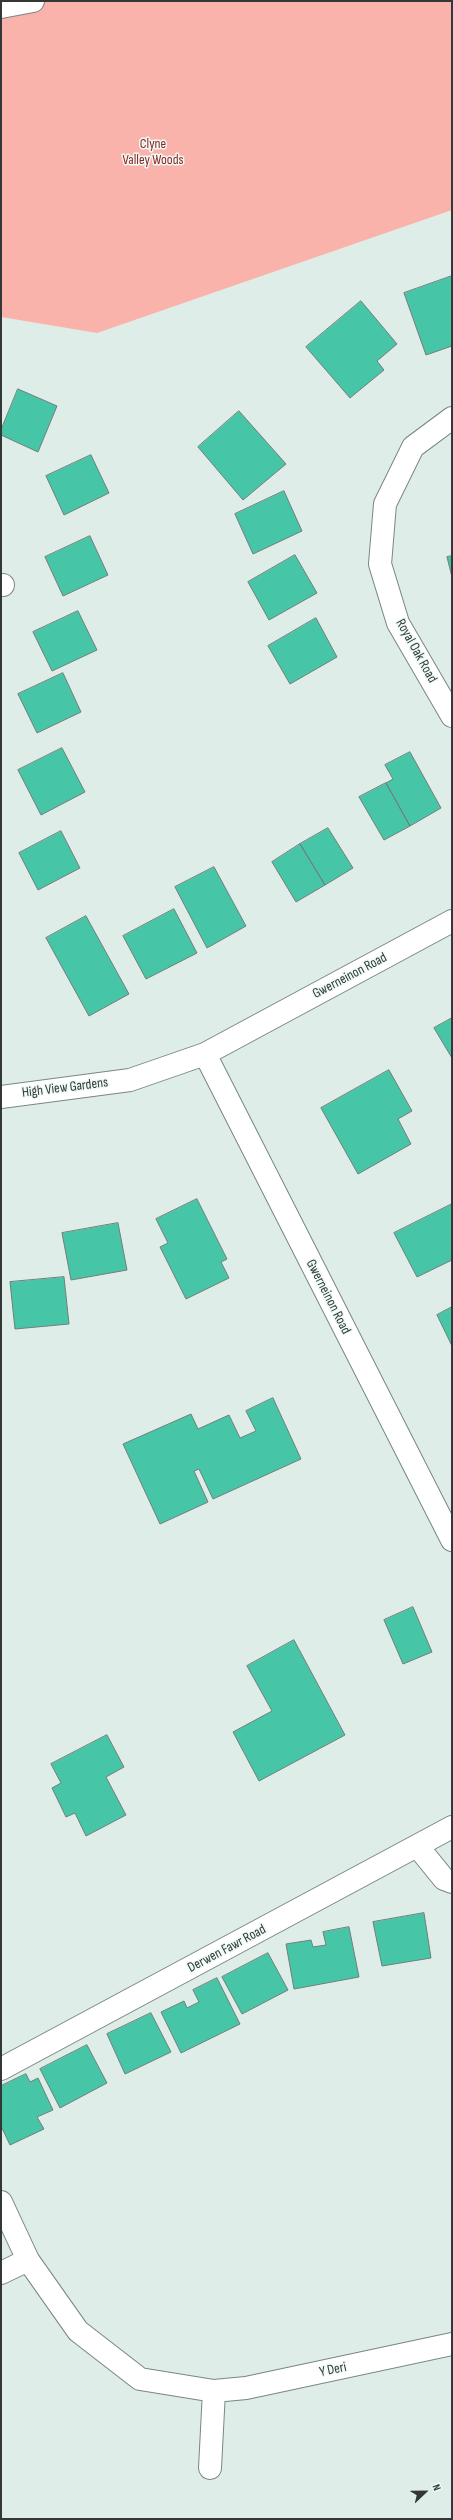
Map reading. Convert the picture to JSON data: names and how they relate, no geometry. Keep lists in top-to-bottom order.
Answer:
{
  "streets": {
    "street": [
      "Royal Oak Road",
      "Gwerneinon Road",
      "High View Gardens",
      "Derwen Fawr Road",
      "Y Deri"
    ]
  },
  "crossings": [
    ["Gwerneinon Road", "High View Gardens"]
  ],
  "parks": ["Clyne Valley Woods"],
  "north": "right"
}
